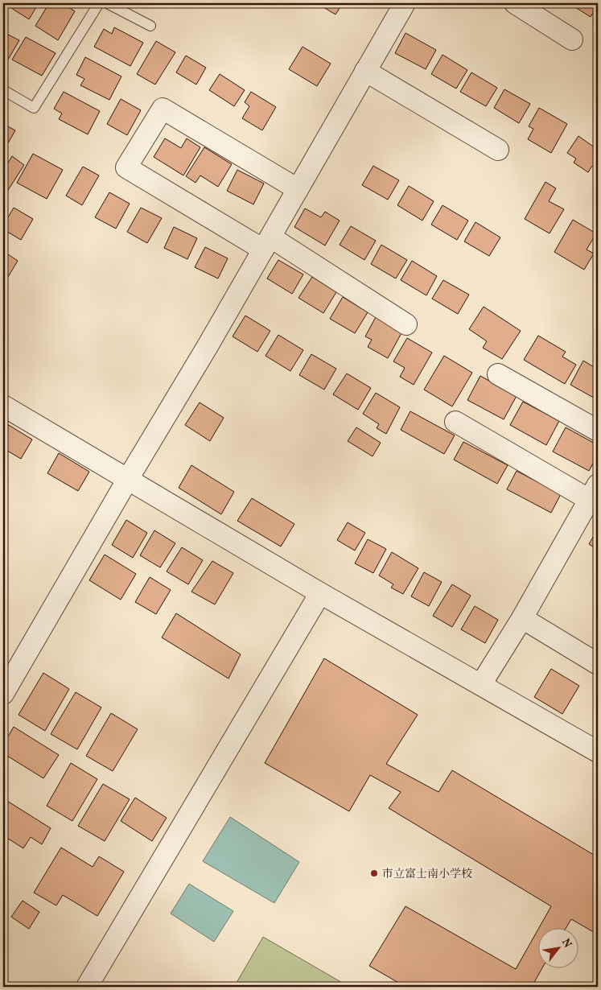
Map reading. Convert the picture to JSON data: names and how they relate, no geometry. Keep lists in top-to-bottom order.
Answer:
{
  "places": ["市立富士南小学校"],
  "north": "top right"
}
